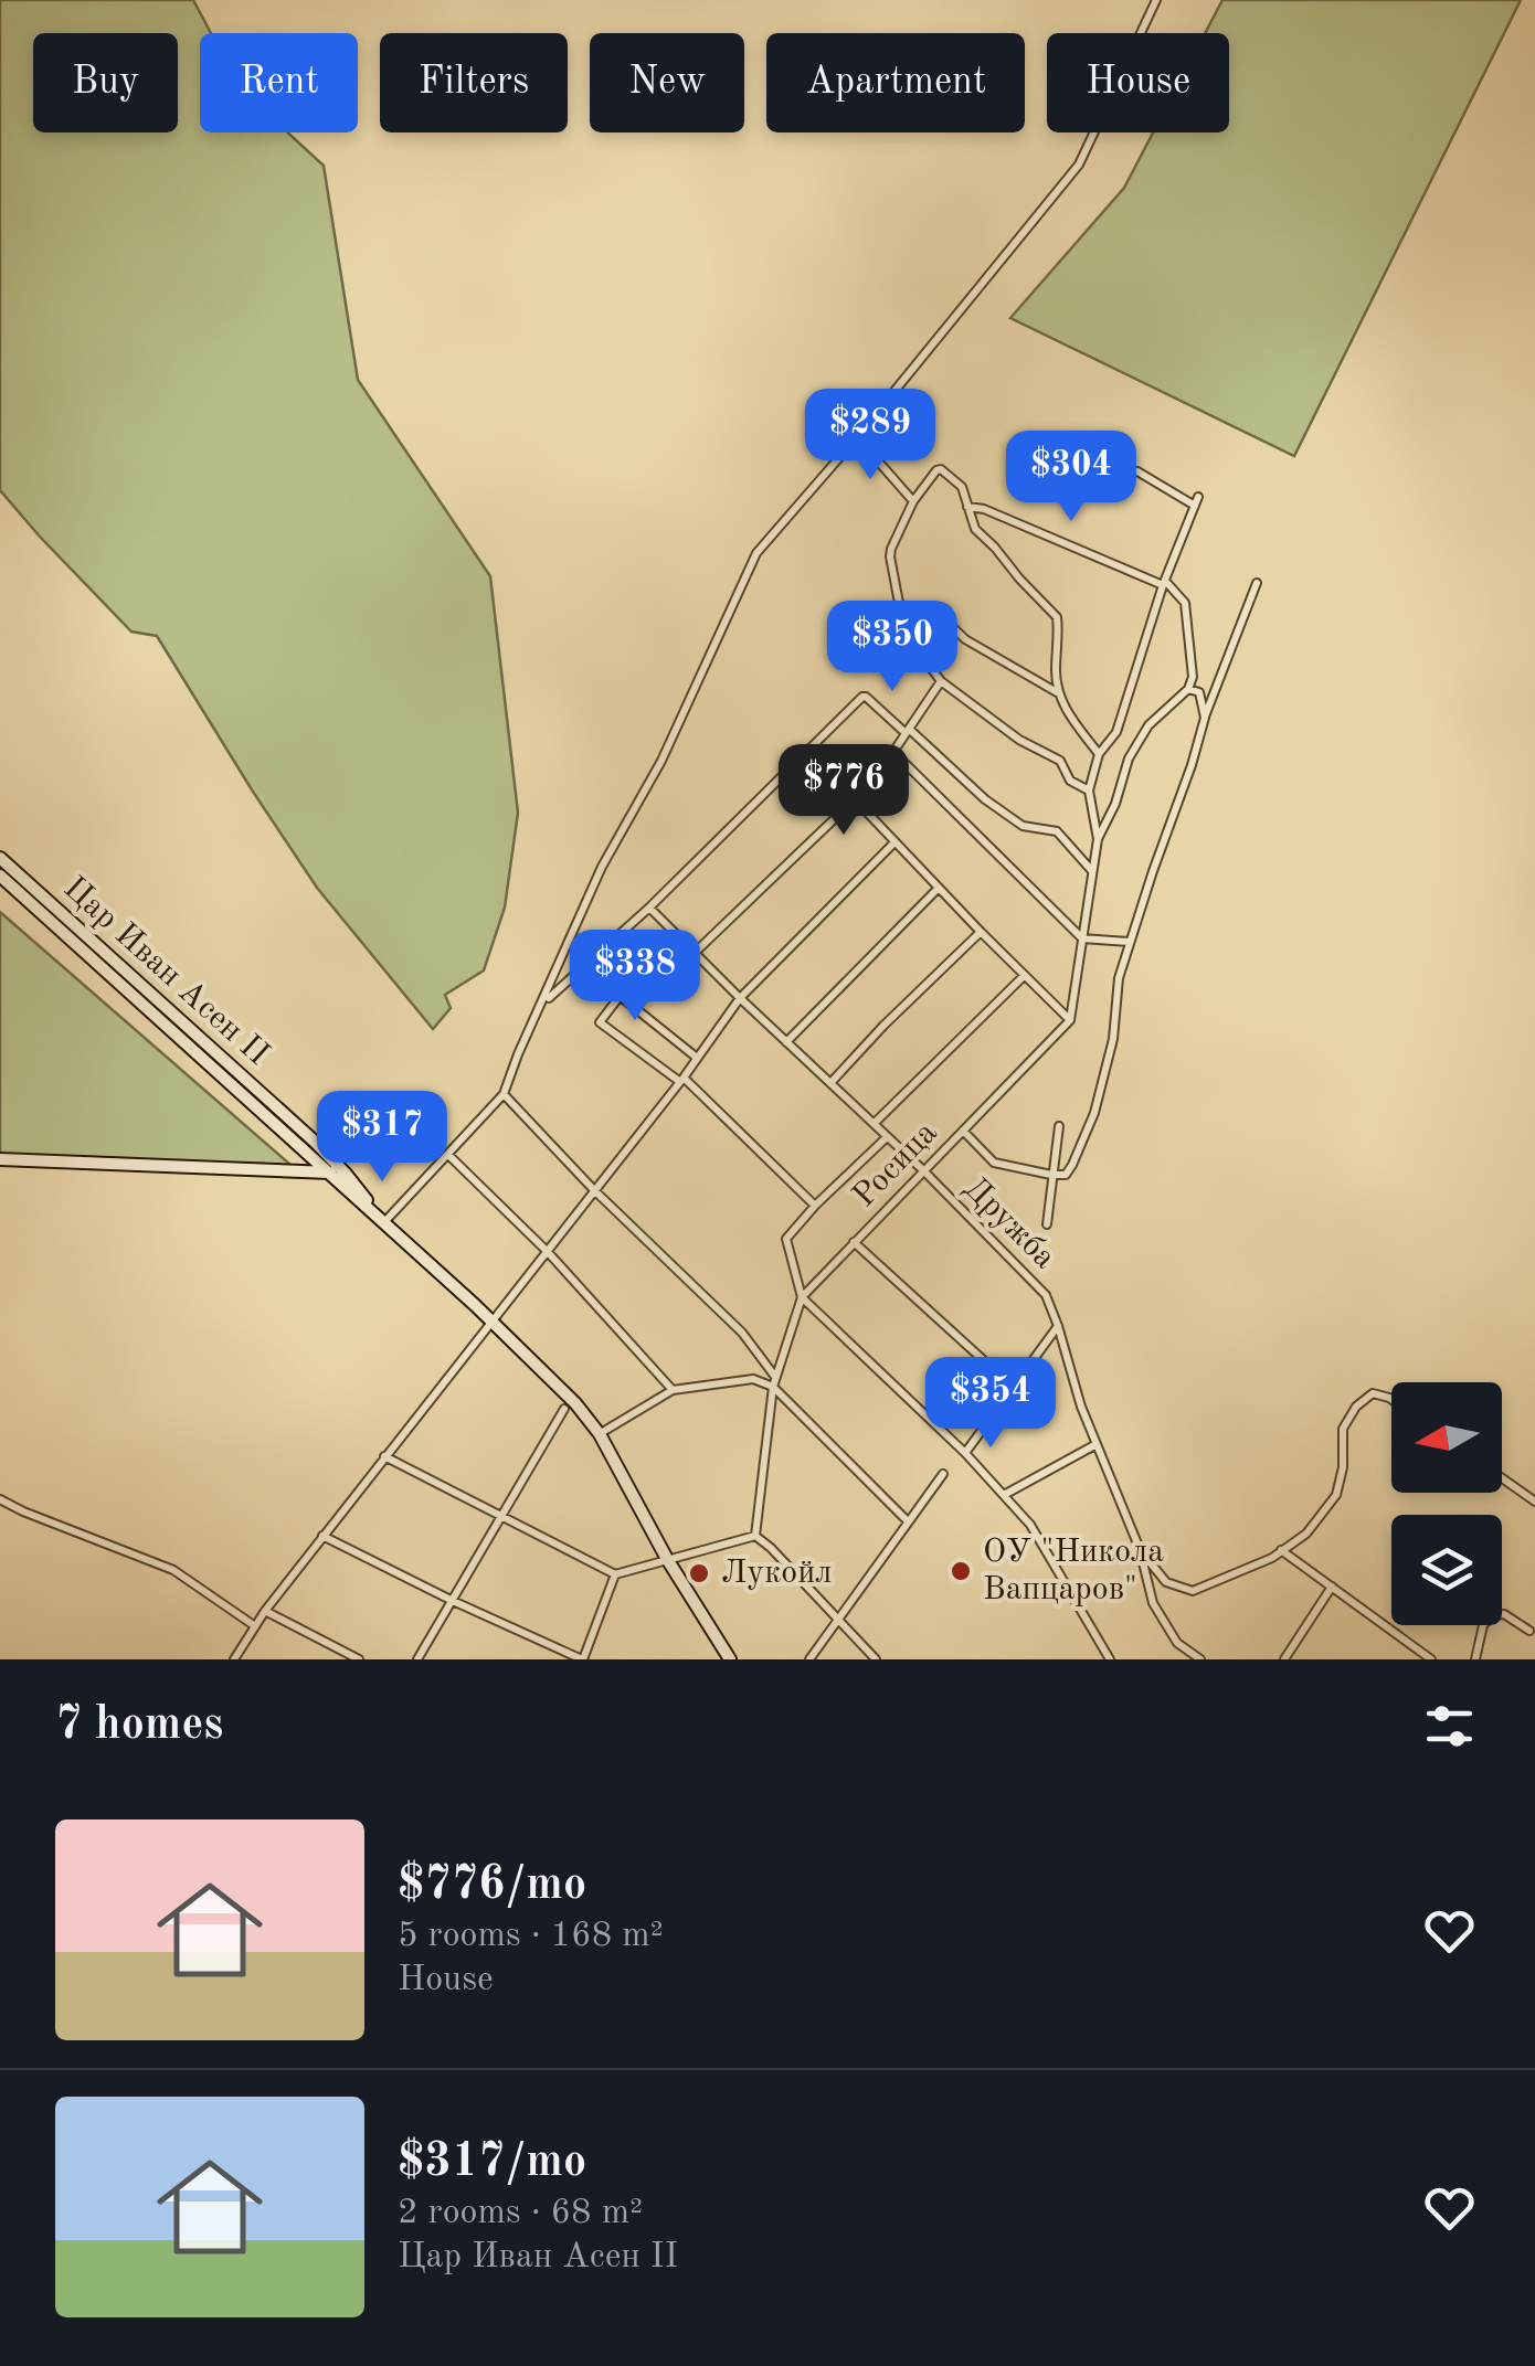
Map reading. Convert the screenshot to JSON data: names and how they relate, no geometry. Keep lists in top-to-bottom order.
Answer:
{
  "streets": {
    "street": ["Цар Иван Асен II", "Росица", "Дружба"]
  },
  "crossings": [
    ["Росица", "Дружба"]
  ],
  "places": ["ОУ \"Никола Вапцаров\"", "Лукойл"],
  "north": "left",
  "page": {
    "chip": [
      "Buy",
      "Rent",
      "Filters",
      "New",
      "Apartment",
      "House"
    ],
    "price": [
      "$289",
      "$304",
      "$350",
      "$776",
      "$338",
      "$317",
      "$354"
    ],
    "heading": "7 homes",
    "list": [
      {
        "name": "$776/mo",
        "note": "5 rooms · 168 m² · House"
      },
      {
        "name": "$317/mo",
        "note": "2 rooms · 68 m² · Цар Иван Асен II"
      }
    ]
  }
}
